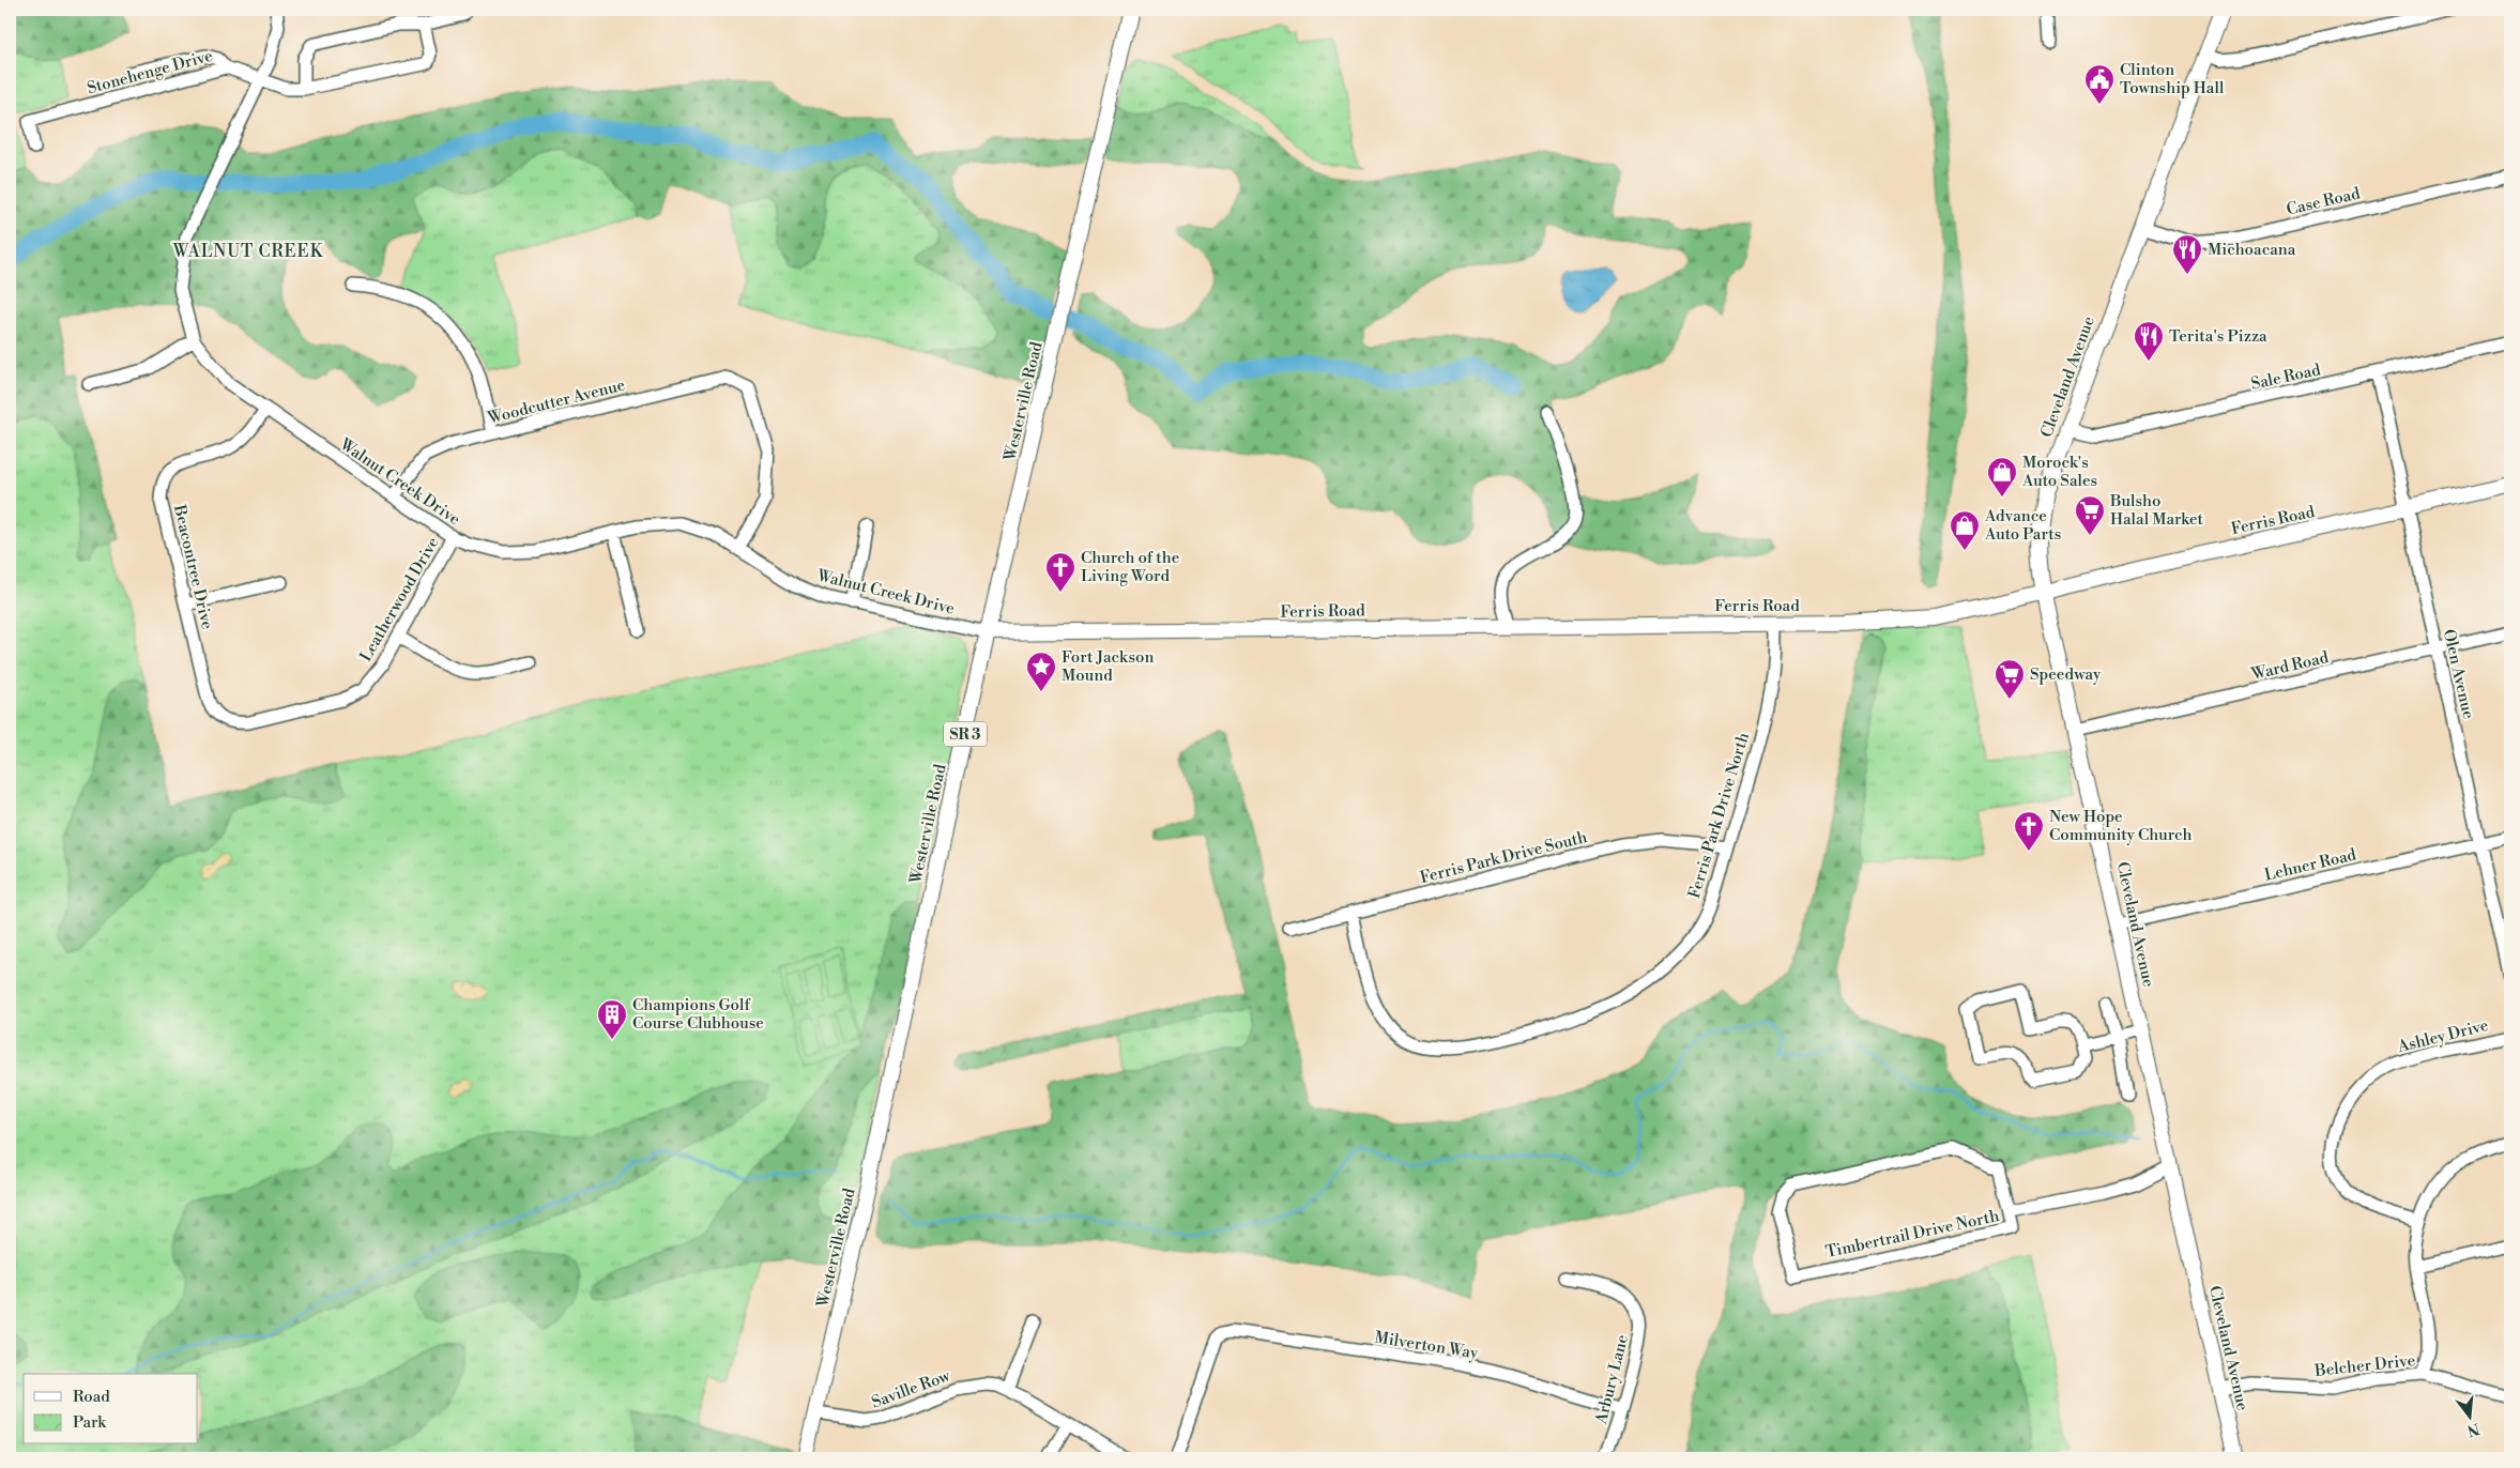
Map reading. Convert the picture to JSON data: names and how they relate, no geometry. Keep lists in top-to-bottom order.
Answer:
{
  "streets": {
    "main road": [
      "Cleveland Avenue",
      "Westerville Road",
      "Ferris Road",
      "SR 3"
    ],
    "street": [
      "Stonehenge Drive",
      "Case Road",
      "Sale Road",
      "Woodcutter Avenue",
      "Walnut Creek Drive",
      "Beacontree Drive",
      "Leatherwood Drive",
      "Ward Road",
      "Olen Avenue",
      "Ferris Park Drive North",
      "Ferris Park Drive South",
      "Lehner Road",
      "Ashley Drive",
      "Timbertrail Drive North",
      "Milverton Way",
      "Belcher Drive",
      "Arbury Lane",
      "Saville Row"
    ]
  },
  "crossings": [
    ["Stonehenge Drive", "Walnut Creek Drive"],
    ["Case Road", "Cleveland Avenue"],
    ["Cleveland Avenue", "Sale Road"],
    ["Cleveland Avenue", "Ferris Road"],
    ["Cleveland Avenue", "Ward Road"],
    ["Cleveland Avenue", "Lehner Road"],
    ["Cleveland Avenue", "Timbertrail Drive North"],
    ["Cleveland Avenue", "Belcher Drive"],
    ["Sale Road", "Olen Avenue"],
    ["Woodcutter Avenue", "Walnut Creek Drive"],
    ["Westerville Road", "Walnut Creek Drive"],
    ["Westerville Road", "Ferris Road"],
    ["Westerville Road", "Saville Row"],
    ["Walnut Creek Drive", "Ferris Road"],
    ["Walnut Creek Drive", "Beacontree Drive"],
    ["Walnut Creek Drive", "Leatherwood Drive"],
    ["Ferris Road", "Olen Avenue"],
    ["Ferris Road", "Ferris Park Drive North"],
    ["Beacontree Drive", "Leatherwood Drive"],
    ["Ward Road", "Olen Avenue"],
    ["Olen Avenue", "Lehner Road"],
    ["Ferris Park Drive North", "Ferris Park Drive South"],
    ["Milverton Way", "Arbury Lane"]
  ],
  "districts": ["WALNUT CREEK"],
  "places": {
    "public building": ["Clinton Township Hall"],
    "restaurant": ["Michoacana", "Terita's Pizza"],
    "shop": ["Morock's Auto Sales", "Advance Auto Parts"],
    "supermarket": ["Bulsho Halal Market", "Speedway"],
    "church": ["Church of the Living Word", "New Hope Community Church"],
    "place": ["Fort Jackson Mound"],
    "building": ["Champions Golf Course Clubhouse"]
  },
  "legend": ["Road", "Park"],
  "north": "bottom"
}
